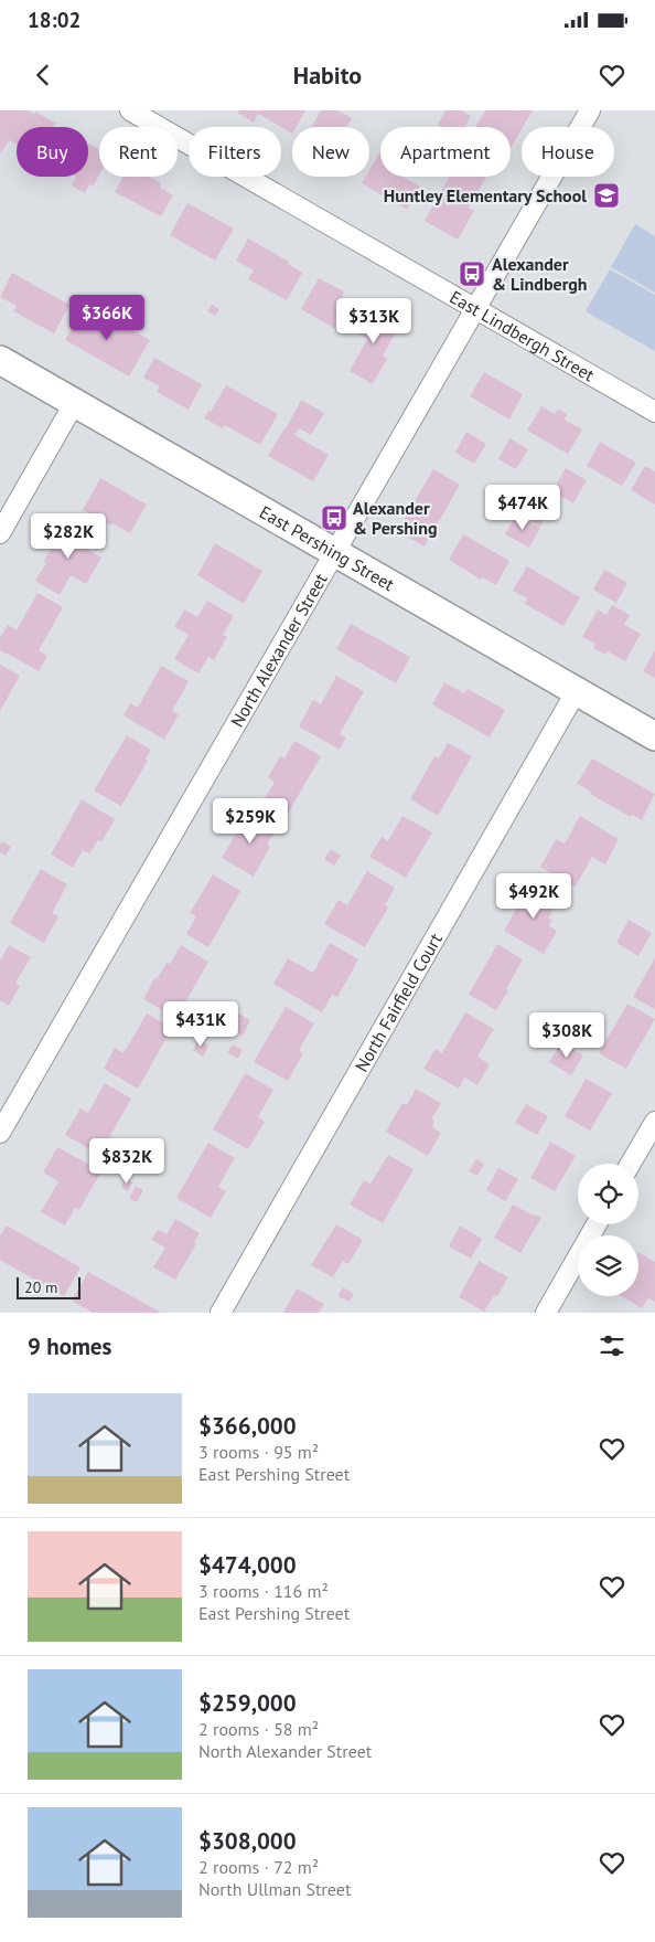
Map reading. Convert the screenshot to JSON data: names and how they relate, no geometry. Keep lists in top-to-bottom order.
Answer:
{
  "streets": {
    "street": [
      "East Lindbergh Street",
      "East Pershing Street",
      "North Alexander Street",
      "North Fairfield Court"
    ]
  },
  "crossings": [
    ["East Lindbergh Street", "North Alexander Street"],
    ["East Pershing Street", "North Alexander Street"],
    ["East Pershing Street", "North Fairfield Court"]
  ],
  "places": {
    "school or university": ["Huntley Elementary School"],
    "bus stop": ["Alexander & Lindbergh", "Alexander & Pershing"]
  },
  "scale_bar": "20 m",
  "page": {
    "status": "18:02",
    "header": "Habito",
    "chip": [
      "Buy",
      "Rent",
      "Filters",
      "New",
      "Apartment",
      "House"
    ],
    "price": [
      "$366K",
      "$313K",
      "$474K",
      "$282K",
      "$259K",
      "$492K",
      "$431K",
      "$308K",
      "$832K"
    ],
    "scale": "20 m",
    "heading": "9 homes",
    "list": [
      {
        "name": "$366,000",
        "note": "3 rooms · 95 m² · East Pershing Street"
      },
      {
        "name": "$474,000",
        "note": "3 rooms · 116 m² · East Pershing Street"
      },
      {
        "name": "$259,000",
        "note": "2 rooms · 58 m² · North Alexander Street"
      },
      {
        "name": "$308,000",
        "note": "2 rooms · 72 m² · North Ullman Street"
      }
    ]
  }
}
